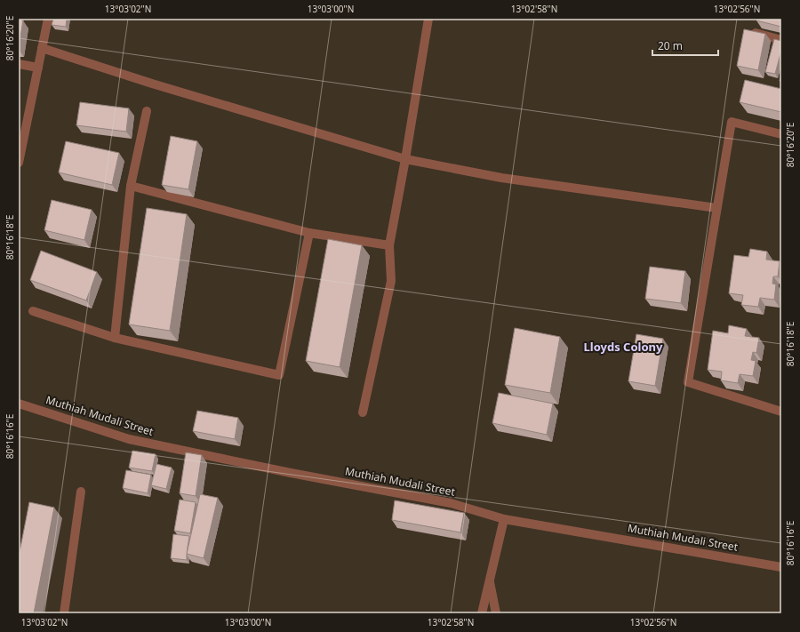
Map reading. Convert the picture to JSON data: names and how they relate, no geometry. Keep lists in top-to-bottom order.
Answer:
{
  "streets": {
    "street": ["Muthiah Mudali Street"]
  },
  "districts": ["Lloyds Colony"],
  "scale_bar": "20 m",
  "coordinates": [
    "13°03'02\"N",
    "13°03'00\"N",
    "13°02'58\"N",
    "13°02'56\"N",
    "80°16'20\"E",
    "80°16'18\"E",
    "80°16'16\"E"
  ]
}
